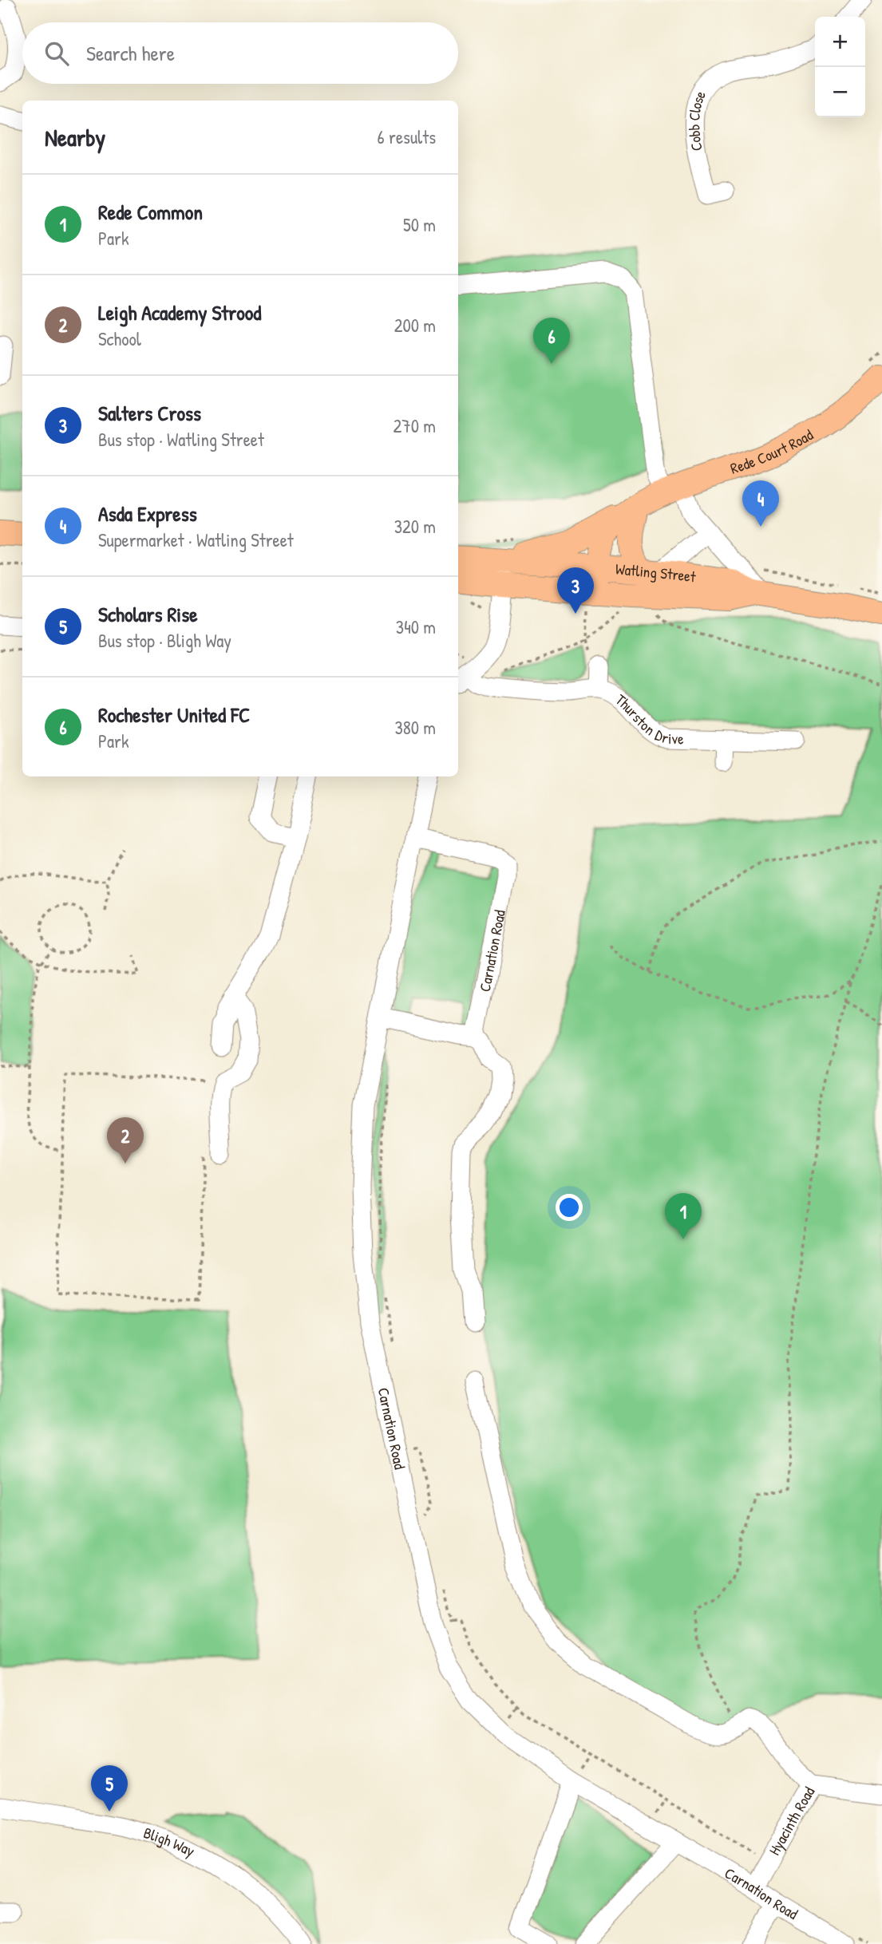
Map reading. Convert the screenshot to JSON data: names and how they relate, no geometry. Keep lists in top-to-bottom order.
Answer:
{
  "streets": {
    "main road": ["Rede Court Road", "Watling Street"],
    "street": [
      "Cobb Close",
      "Thurston Drive",
      "Carnation Road",
      "Hyacinth Road",
      "Bligh Way"
    ]
  },
  "crossings": [
    ["Rede Court Road", "Watling Street"],
    ["Carnation Road", "Hyacinth Road"]
  ],
  "page": {
    "map_buttons": ["+", "−"],
    "search": "Search here",
    "heading": ["Nearby", "6 results"],
    "list": [
      {
        "mark": "1",
        "name": "Rede Common",
        "note": "Park",
        "value": "50 m"
      },
      {
        "mark": "2",
        "name": "Leigh Academy Strood",
        "note": "School",
        "value": "200 m"
      },
      {
        "mark": "3",
        "name": "Salters Cross",
        "note": "Bus stop · Watling Street",
        "value": "270 m"
      },
      {
        "mark": "4",
        "name": "Asda Express",
        "note": "Supermarket · Watling Street",
        "value": "320 m"
      },
      {
        "mark": "5",
        "name": "Scholars Rise",
        "note": "Bus stop · Bligh Way",
        "value": "340 m"
      },
      {
        "mark": "6",
        "name": "Rochester United FC",
        "note": "Park",
        "value": "380 m"
      }
    ],
    "pins": [
      "6",
      "4",
      "3",
      "2",
      "1",
      "5"
    ]
  }
}
